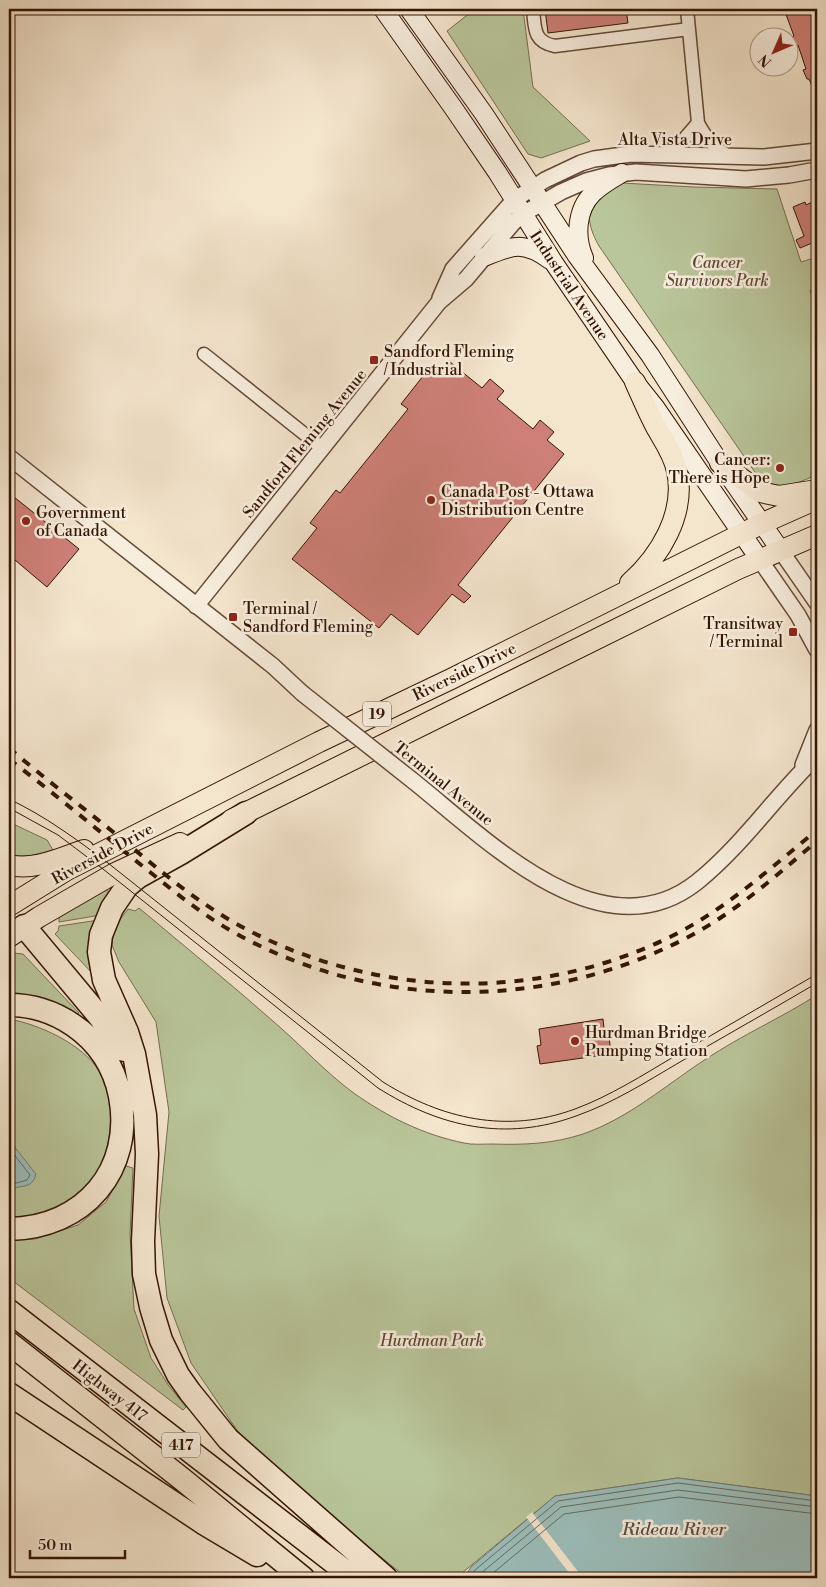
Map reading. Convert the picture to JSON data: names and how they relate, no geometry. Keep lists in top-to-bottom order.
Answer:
{
  "streets": {
    "highway": ["Highway 417", "417"],
    "main road": ["Industrial Avenue", "Riverside Drive", "19"],
    "street": ["Alta Vista Drive", "Sandford Fleming Avenue", "Terminal Avenue"]
  },
  "crossings": [
    ["Alta Vista Drive", "Industrial Avenue"],
    ["Alta Vista Drive", "Sandford Fleming Avenue"],
    ["Industrial Avenue", "Sandford Fleming Avenue"],
    ["Industrial Avenue", "Riverside Drive"],
    ["Sandford Fleming Avenue", "Terminal Avenue"]
  ],
  "water": ["Rideau River"],
  "parks": ["Cancer Survivors Park", "Hurdman Park"],
  "places": {
    "transit": ["Sandford Fleming / Industrial", "Terminal / Sandford Fleming", "Transitway / Terminal"],
    "other": [
      "Cancer: There is Hope",
      "Canada Post - Ottawa Distribution Centre",
      "Government of Canada",
      "Hurdman Bridge Pumping Station"
    ]
  },
  "scale_bar": "50 m",
  "north": "bottom left"
}
